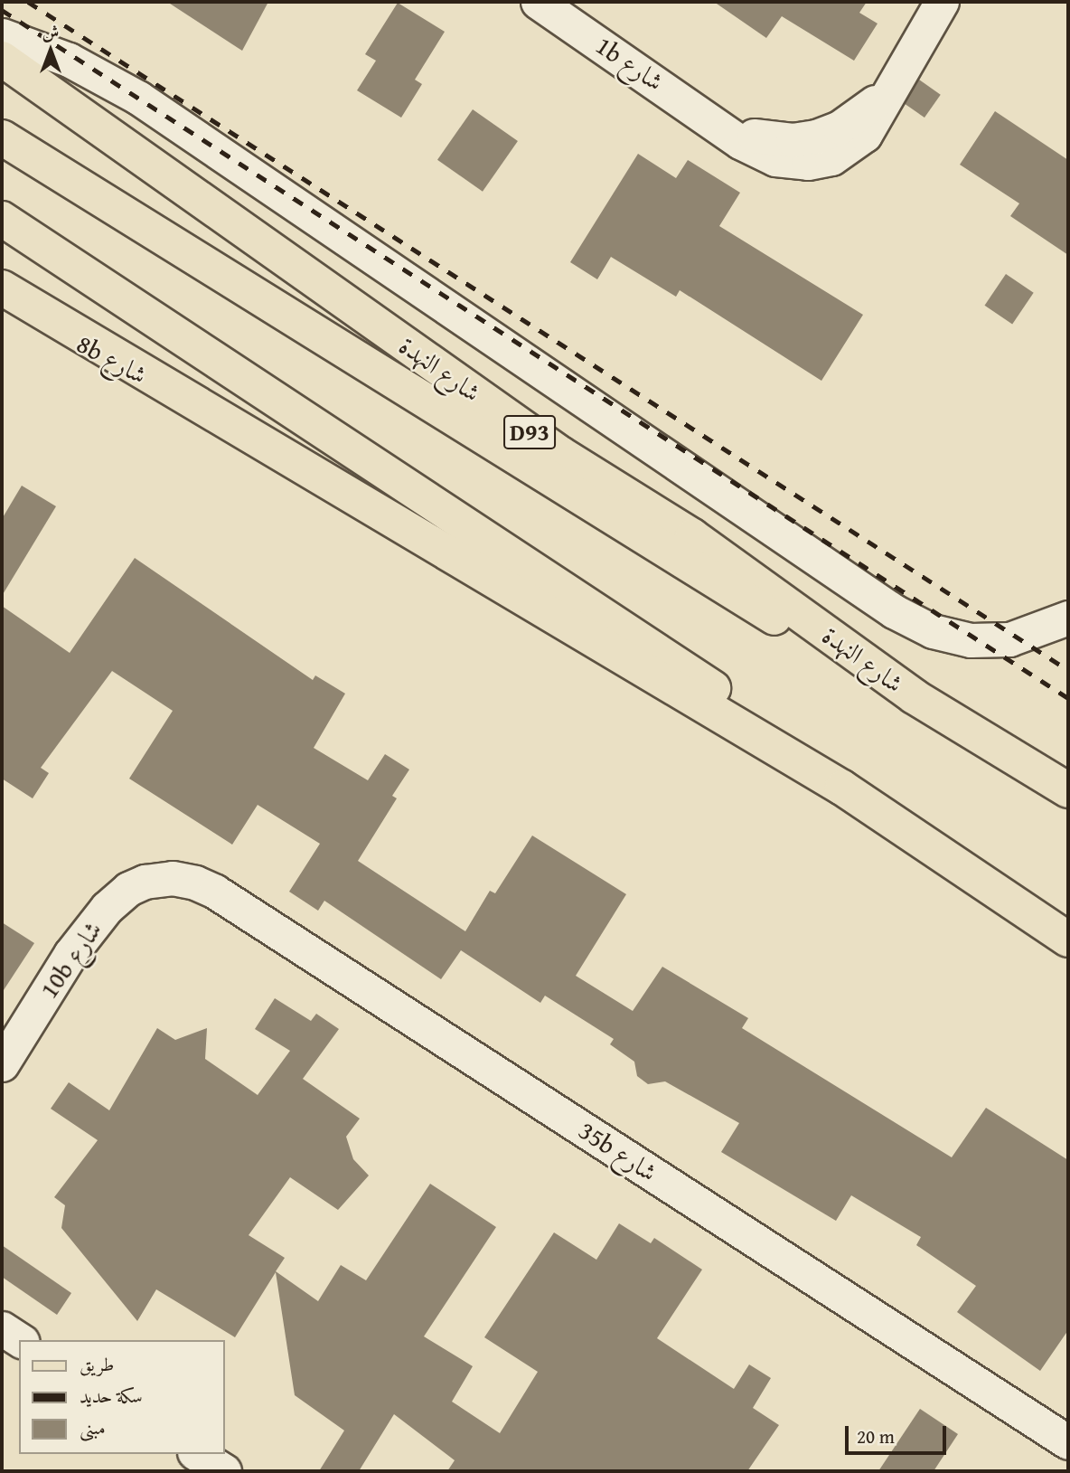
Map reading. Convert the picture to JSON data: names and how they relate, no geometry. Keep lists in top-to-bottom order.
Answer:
{
  "streets": {
    "main road": ["شارع النهدة", "D93"],
    "street": [
      "1b شارع",
      "8b شارع",
      "10b شارع",
      "35b شارع"
    ]
  },
  "crossings": [
    ["10b شارع", "35b شارع"]
  ],
  "legend": ["طريق", "سكة حديد", "مبنى"],
  "scale_bar": "20 m",
  "north": "top"
}
